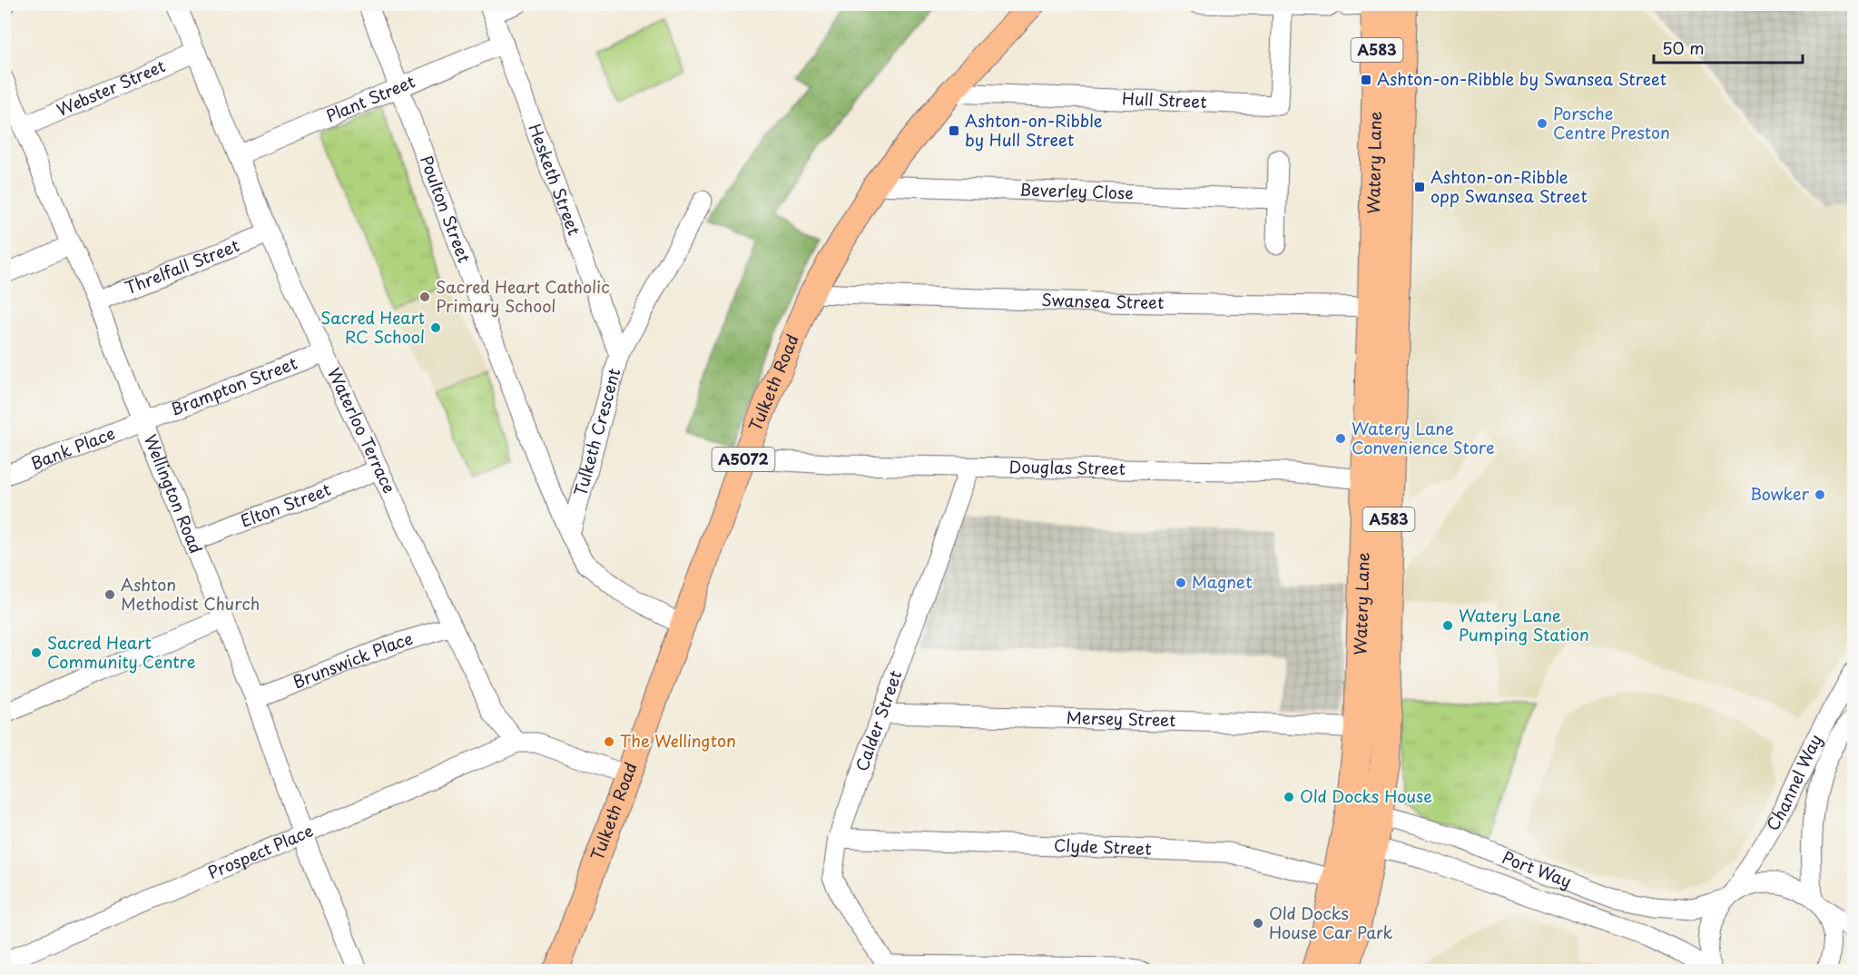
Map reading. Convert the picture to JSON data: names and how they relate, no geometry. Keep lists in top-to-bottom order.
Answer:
{
  "streets": {
    "highway": ["A583", "Watery Lane"],
    "main road": ["Tulketh Road", "A5072"],
    "street": [
      "Webster Street",
      "Plant Street",
      "Hull Street",
      "Hesketh Street",
      "Beverley Close",
      "Poulton Street",
      "Threlfall Street",
      "Swansea Street",
      "Brampton Street",
      "Waterloo Terrace",
      "Tulketh Crescent",
      "Bank Place",
      "Douglas Street",
      "Wellington Road",
      "Elton Street",
      "Brunswick Place",
      "Mersey Street",
      "Calder Street",
      "Channel Way",
      "Clyde Street",
      "Prospect Place",
      "Port Way"
    ]
  },
  "crossings": [
    ["Webster Street", "Waterloo Terrace"],
    ["Webster Street", "Wellington Road"],
    ["Plant Street", "Hesketh Street"],
    ["Plant Street", "Poulton Street"],
    ["Plant Street", "Waterloo Terrace"],
    ["Hull Street", "Tulketh Road"],
    ["Watery Lane", "Swansea Street"],
    ["Watery Lane", "Douglas Street"],
    ["Watery Lane", "Mersey Street"],
    ["Watery Lane", "Clyde Street"],
    ["Watery Lane", "Port Way"],
    ["Hesketh Street", "Tulketh Crescent"],
    ["Beverley Close", "Tulketh Road"],
    ["Poulton Street", "Tulketh Crescent"],
    ["Threlfall Street", "Waterloo Terrace"],
    ["Threlfall Street", "Wellington Road"],
    ["Swansea Street", "Tulketh Road"],
    ["Tulketh Road", "Douglas Street"],
    ["Brampton Street", "Waterloo Terrace"],
    ["Brampton Street", "Bank Place"],
    ["Brampton Street", "Wellington Road"],
    ["Waterloo Terrace", "Elton Street"],
    ["Waterloo Terrace", "Brunswick Place"],
    ["Waterloo Terrace", "Prospect Place"],
    ["Bank Place", "Wellington Road"],
    ["Douglas Street", "Calder Street"],
    ["Wellington Road", "Elton Street"],
    ["Wellington Road", "Brunswick Place"],
    ["Wellington Road", "Prospect Place"],
    ["Mersey Street", "Calder Street"],
    ["Calder Street", "Clyde Street"],
    ["Channel Way", "Port Way"]
  ],
  "places": {
    "transit": ["Ashton-on-Ribble by Swansea Street", "Ashton-on-Ribble by Hull Street", "Ashton-on-Ribble opp Swansea Street"],
    "other": [
      "Porsche Centre Preston",
      "Sacred Heart Catholic Primary School",
      "Sacred Heart RC School",
      "Watery Lane Convenience Store",
      "Bowker",
      "Magnet",
      "Ashton Methodist Church",
      "Watery Lane Pumping Station",
      "Sacred Heart Community Centre",
      "The Wellington",
      "Old Docks House",
      "Old Docks House Car Park"
    ]
  },
  "scale_bar": "50 m"
}
